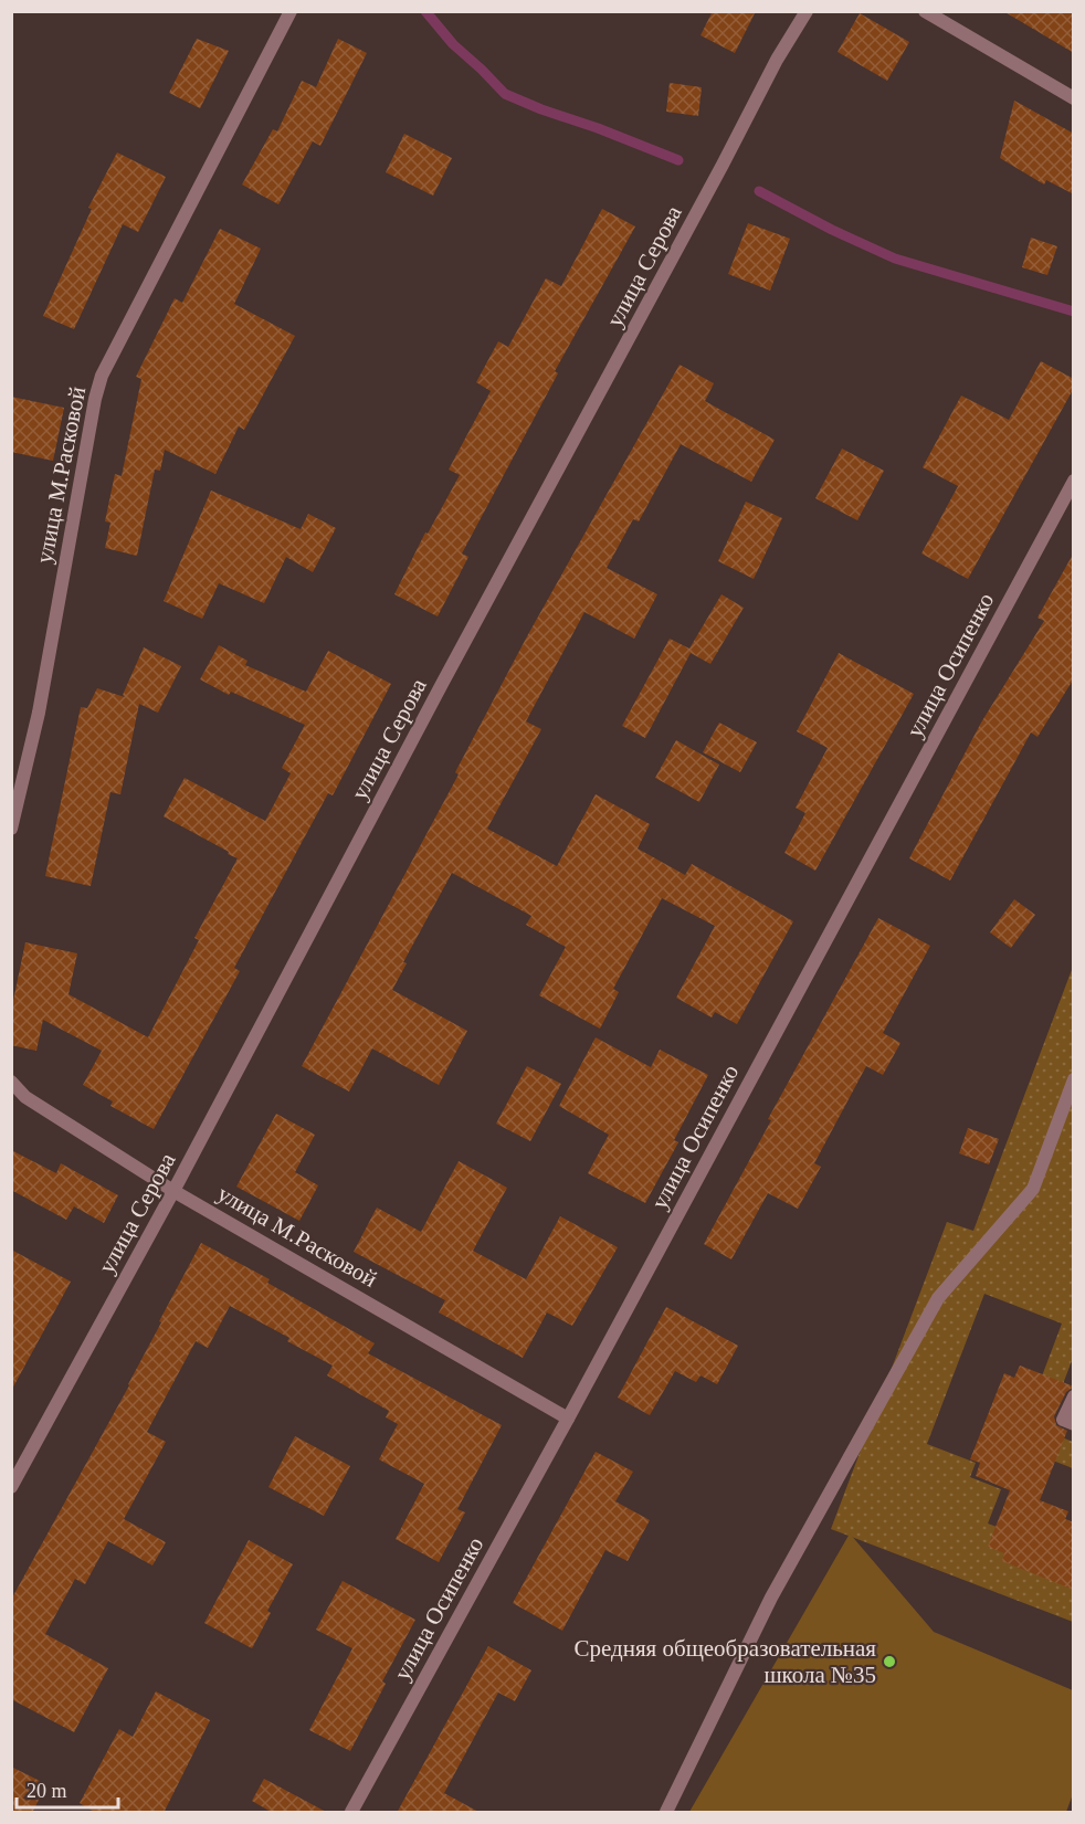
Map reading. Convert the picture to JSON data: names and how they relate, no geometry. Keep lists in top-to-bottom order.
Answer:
{
  "streets": {
    "street": ["улица Серова", "улица М.Расковой", "улица Осипенко"]
  },
  "crossings": [
    ["улица Серова", "улица М.Расковой"],
    ["улица М.Расковой", "улица Осипенко"]
  ],
  "places": ["Средняя общеобразовательная школа №35"],
  "scale_bar": "20 m"
}
